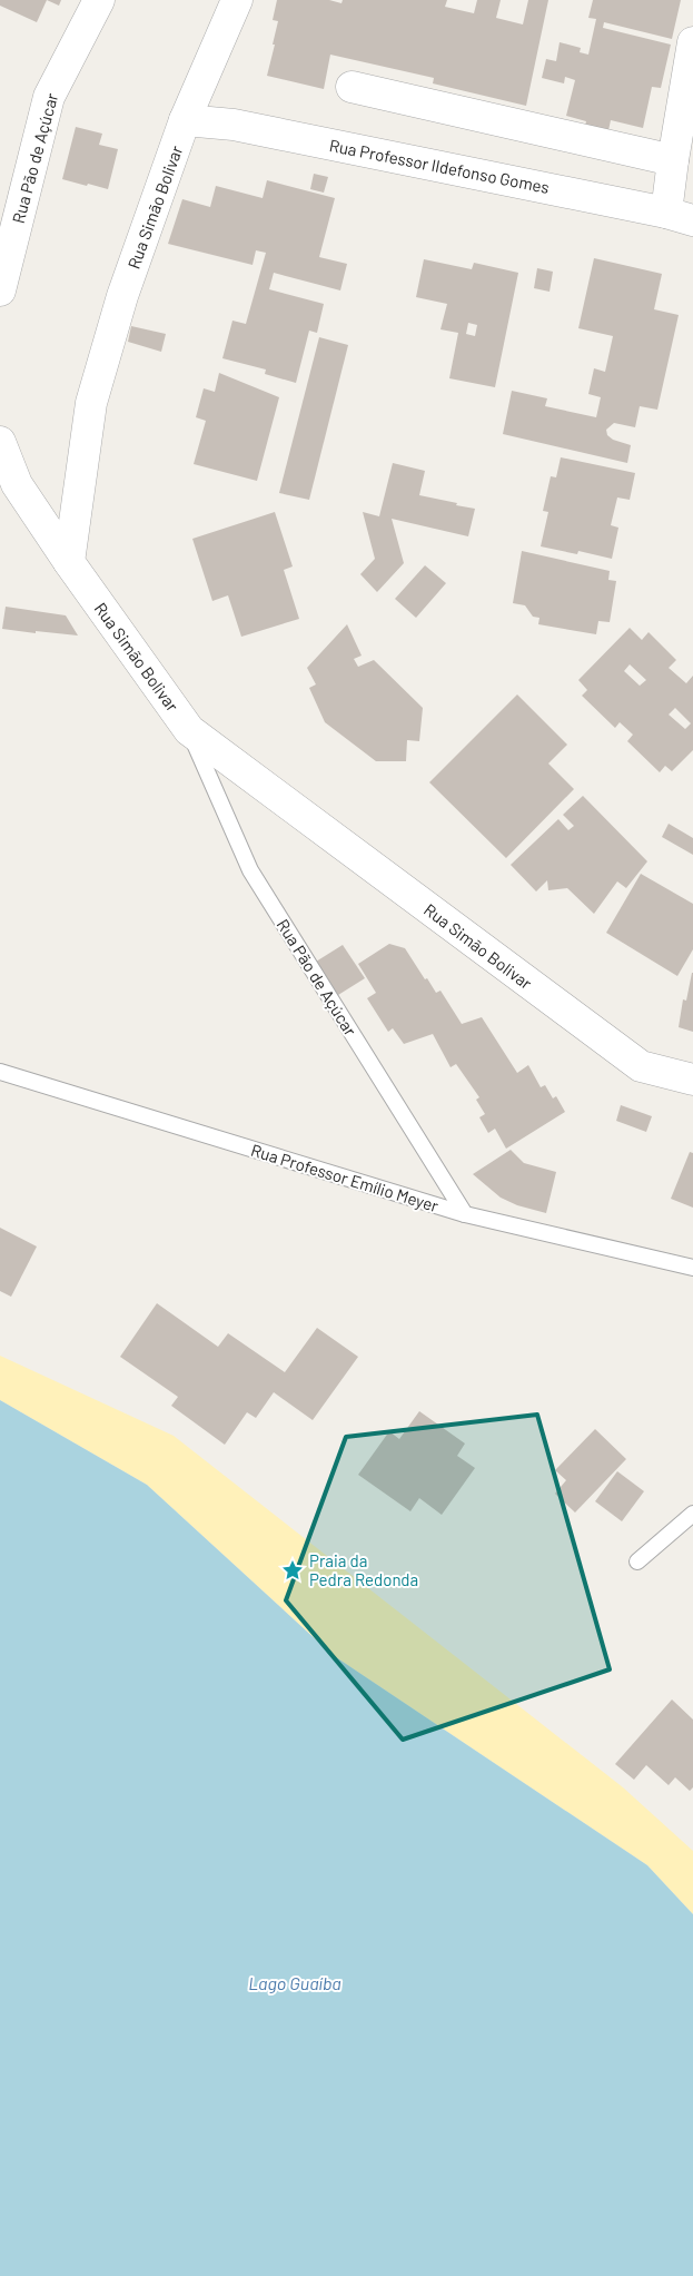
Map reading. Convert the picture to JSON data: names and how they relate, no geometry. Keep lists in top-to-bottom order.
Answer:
{
  "streets": {
    "street": ["Rua Pão de Açúcar", "Rua Professor Ildefonso Gomes", "Rua Simão Bolivar"],
    "lane": ["Rua Professor Emílio Meyer"]
  },
  "crossings": [
    ["Rua Pão de Açúcar", "Rua Simão Bolivar"],
    ["Rua Pão de Açúcar", "Rua Professor Emílio Meyer"],
    ["Rua Professor Ildefonso Gomes", "Rua Simão Bolivar"]
  ],
  "water": ["Lago Guaíba"],
  "places": {
    "place": ["Praia da Pedra Redonda"]
  }
}
